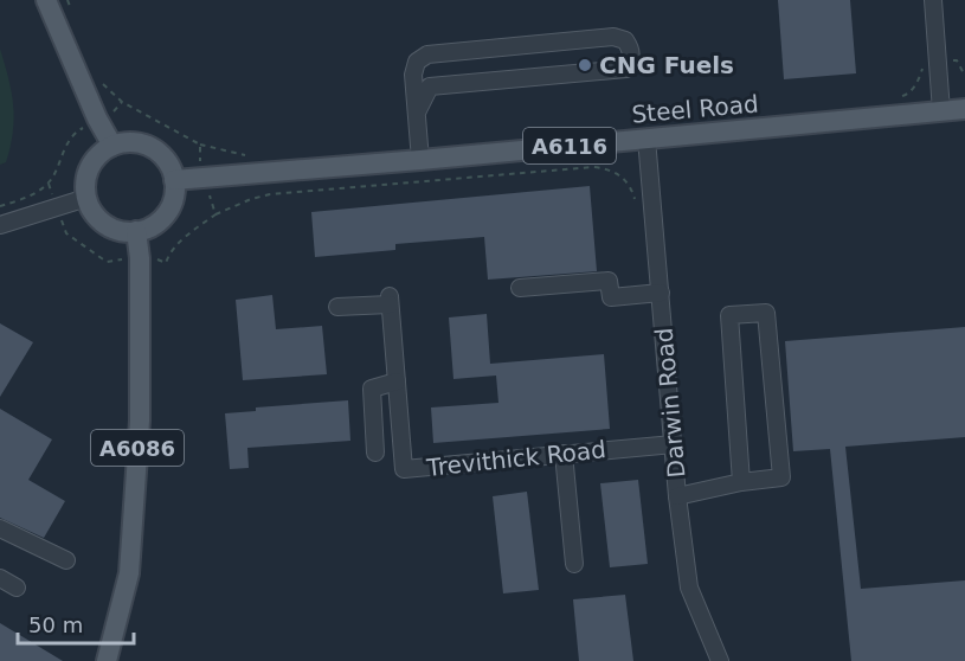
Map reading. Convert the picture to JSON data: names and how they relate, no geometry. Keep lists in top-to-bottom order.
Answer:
{
  "streets": {
    "main road": ["Steel Road", "A6116", "A6086"],
    "street": ["Darwin Road", "Trevithick Road"]
  },
  "crossings": [
    ["Steel Road", "Darwin Road"],
    ["Steel Road", "A6086"],
    ["Darwin Road", "Trevithick Road"]
  ],
  "places": ["CNG Fuels"],
  "scale_bar": "50 m"
}
